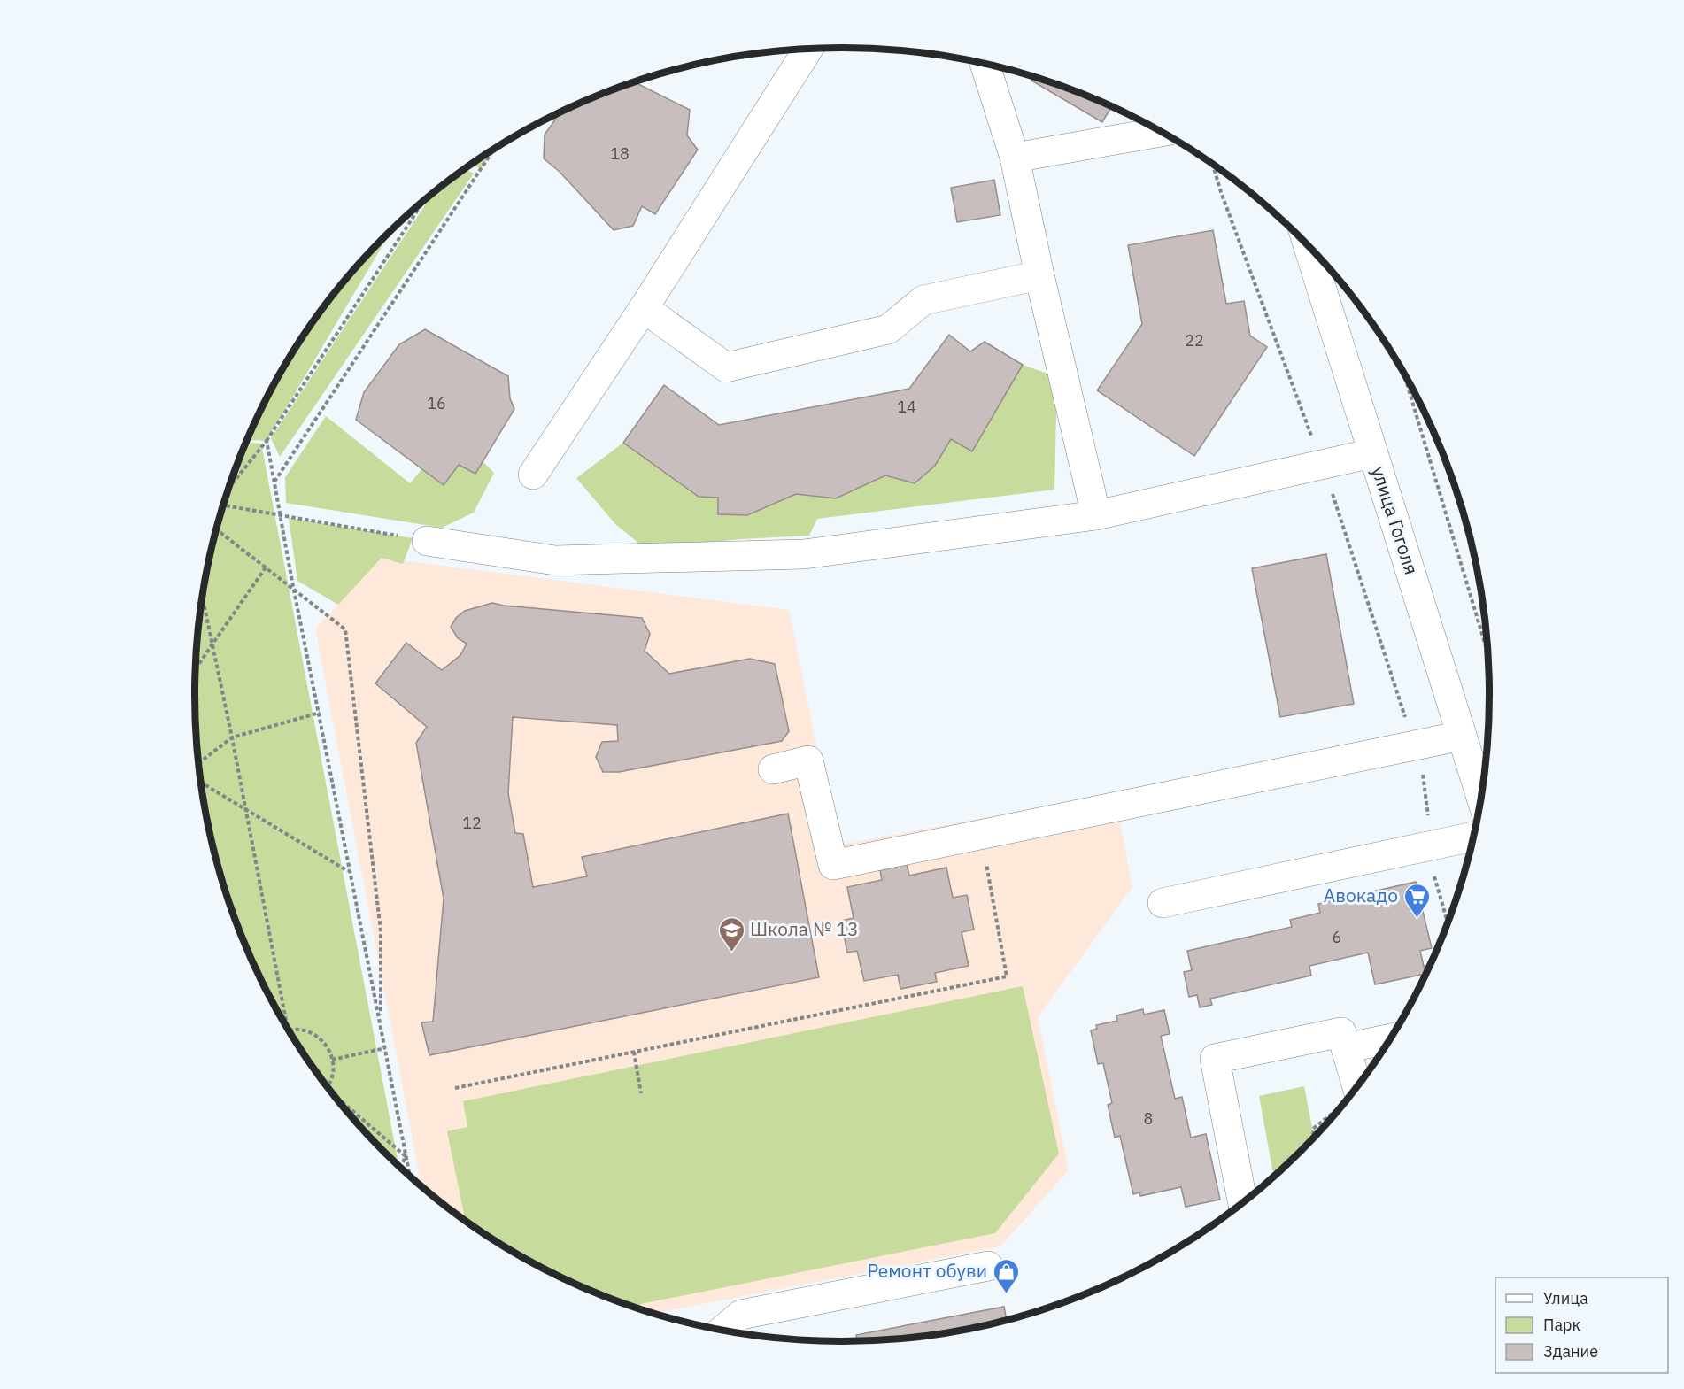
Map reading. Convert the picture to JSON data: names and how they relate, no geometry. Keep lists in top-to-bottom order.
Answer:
{
  "streets": {
    "street": ["улица Гоголя"]
  },
  "places": {
    "supermarket": ["Авокадо"],
    "school or university": ["Школа № 13"],
    "shop": ["Ремонт обуви"]
  },
  "house_numbers": [
    "18",
    "22",
    "16",
    "14",
    "12",
    "6",
    "8"
  ],
  "legend": ["Улица", "Парк", "Здание"]
}
